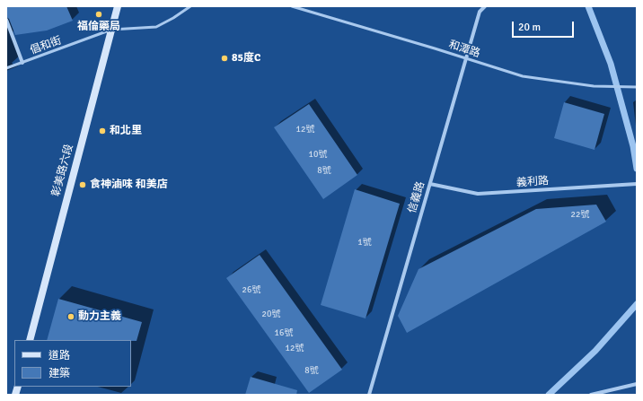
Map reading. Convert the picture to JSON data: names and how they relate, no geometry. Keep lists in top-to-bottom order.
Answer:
{
  "streets": {
    "street": ["彰美路六段", "義利路", "信義路"],
    "lane": ["倡和街", "和潭路"]
  },
  "crossings": [
    ["倡和街", "彰美路六段"],
    ["和潭路", "信義路"],
    ["義利路", "信義路"]
  ],
  "places": [
    "福倫藥局",
    "85度C",
    "和北里",
    "食神滷味 和美店",
    "動力主義"
  ],
  "house_numbers": [
    "12號",
    "10號",
    "8號",
    "22號",
    "1號",
    "26號",
    "20號",
    "16號",
    "12號",
    "8號"
  ],
  "legend": ["道路", "建築"],
  "scale_bar": "20 m"
}
